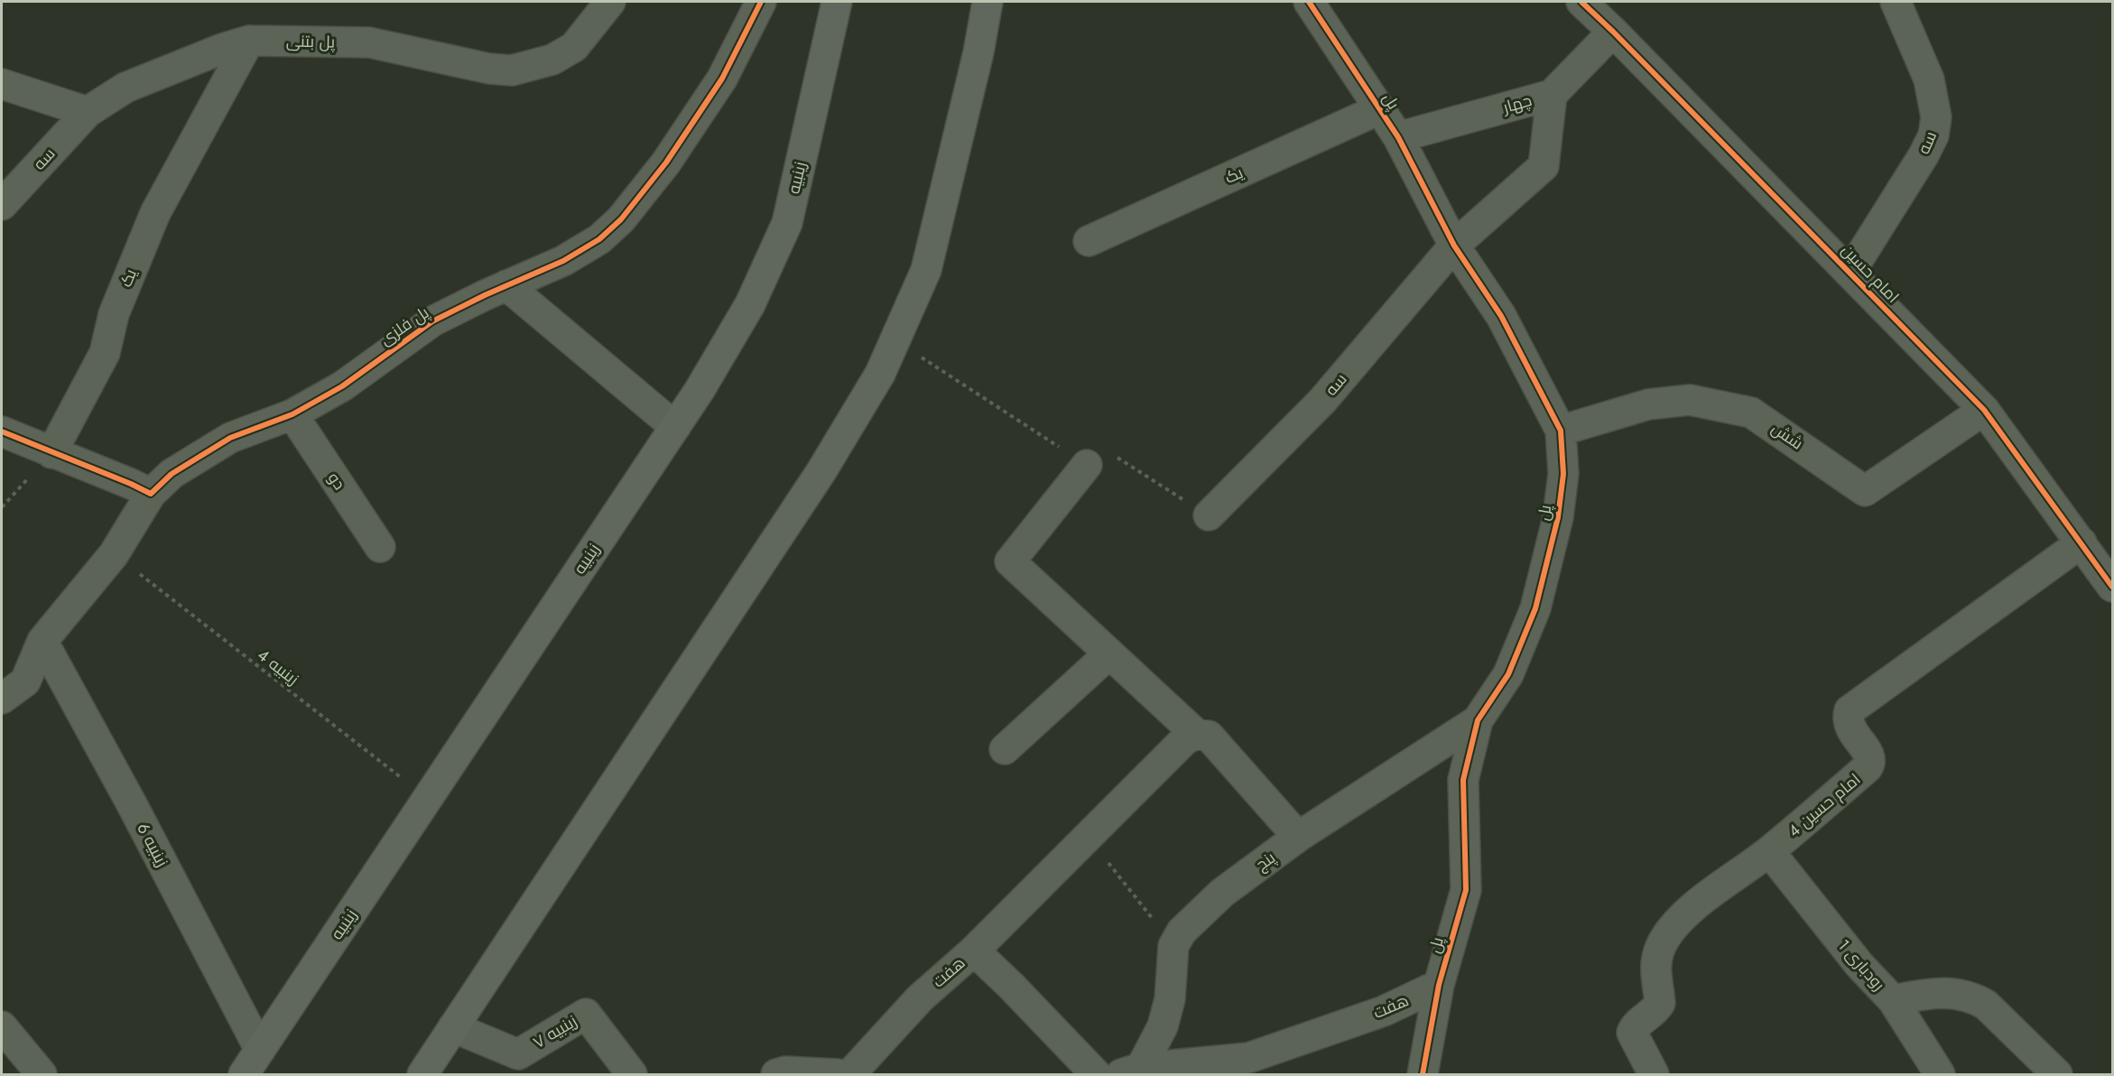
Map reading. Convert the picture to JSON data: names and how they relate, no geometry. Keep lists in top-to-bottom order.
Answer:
{
  "streets": {
    "main road": ["زینبیه"],
    "street": [
      "پل بتنی",
      "پل",
      "چهار",
      "سه",
      "یک",
      "امام حسین",
      "پل فلزی",
      "شش",
      "دو",
      "امام حسین 4",
      "زینبیه 6",
      "پنج",
      "رودباری 1",
      "هفت",
      "زینبیه ۷"
    ],
    "path": ["زینبیه 4"]
  },
  "crossings": [
    ["پل بتنی", "سه"],
    ["پل بتنی", "یک"],
    ["پل", "چهار"],
    ["پل", "سه"],
    ["پل", "یک"],
    ["پل", "شش"],
    ["پل", "پنج"],
    ["پل", "هفت"],
    ["چهار", "سه"],
    ["چهار", "امام حسین"],
    ["سه", "امام حسین"],
    ["زینبیه", "زینبیه 4"],
    ["زینبیه", "زینبیه 6"],
    ["امام حسین", "شش"],
    ["امام حسین", "امام حسین 4"],
    ["پل فلزی", "دو"],
    ["پل فلزی", "زینبیه 4"],
    ["پل فلزی", "زینبیه 6"],
    ["امام حسین 4", "رودباری 1"]
  ]
}
